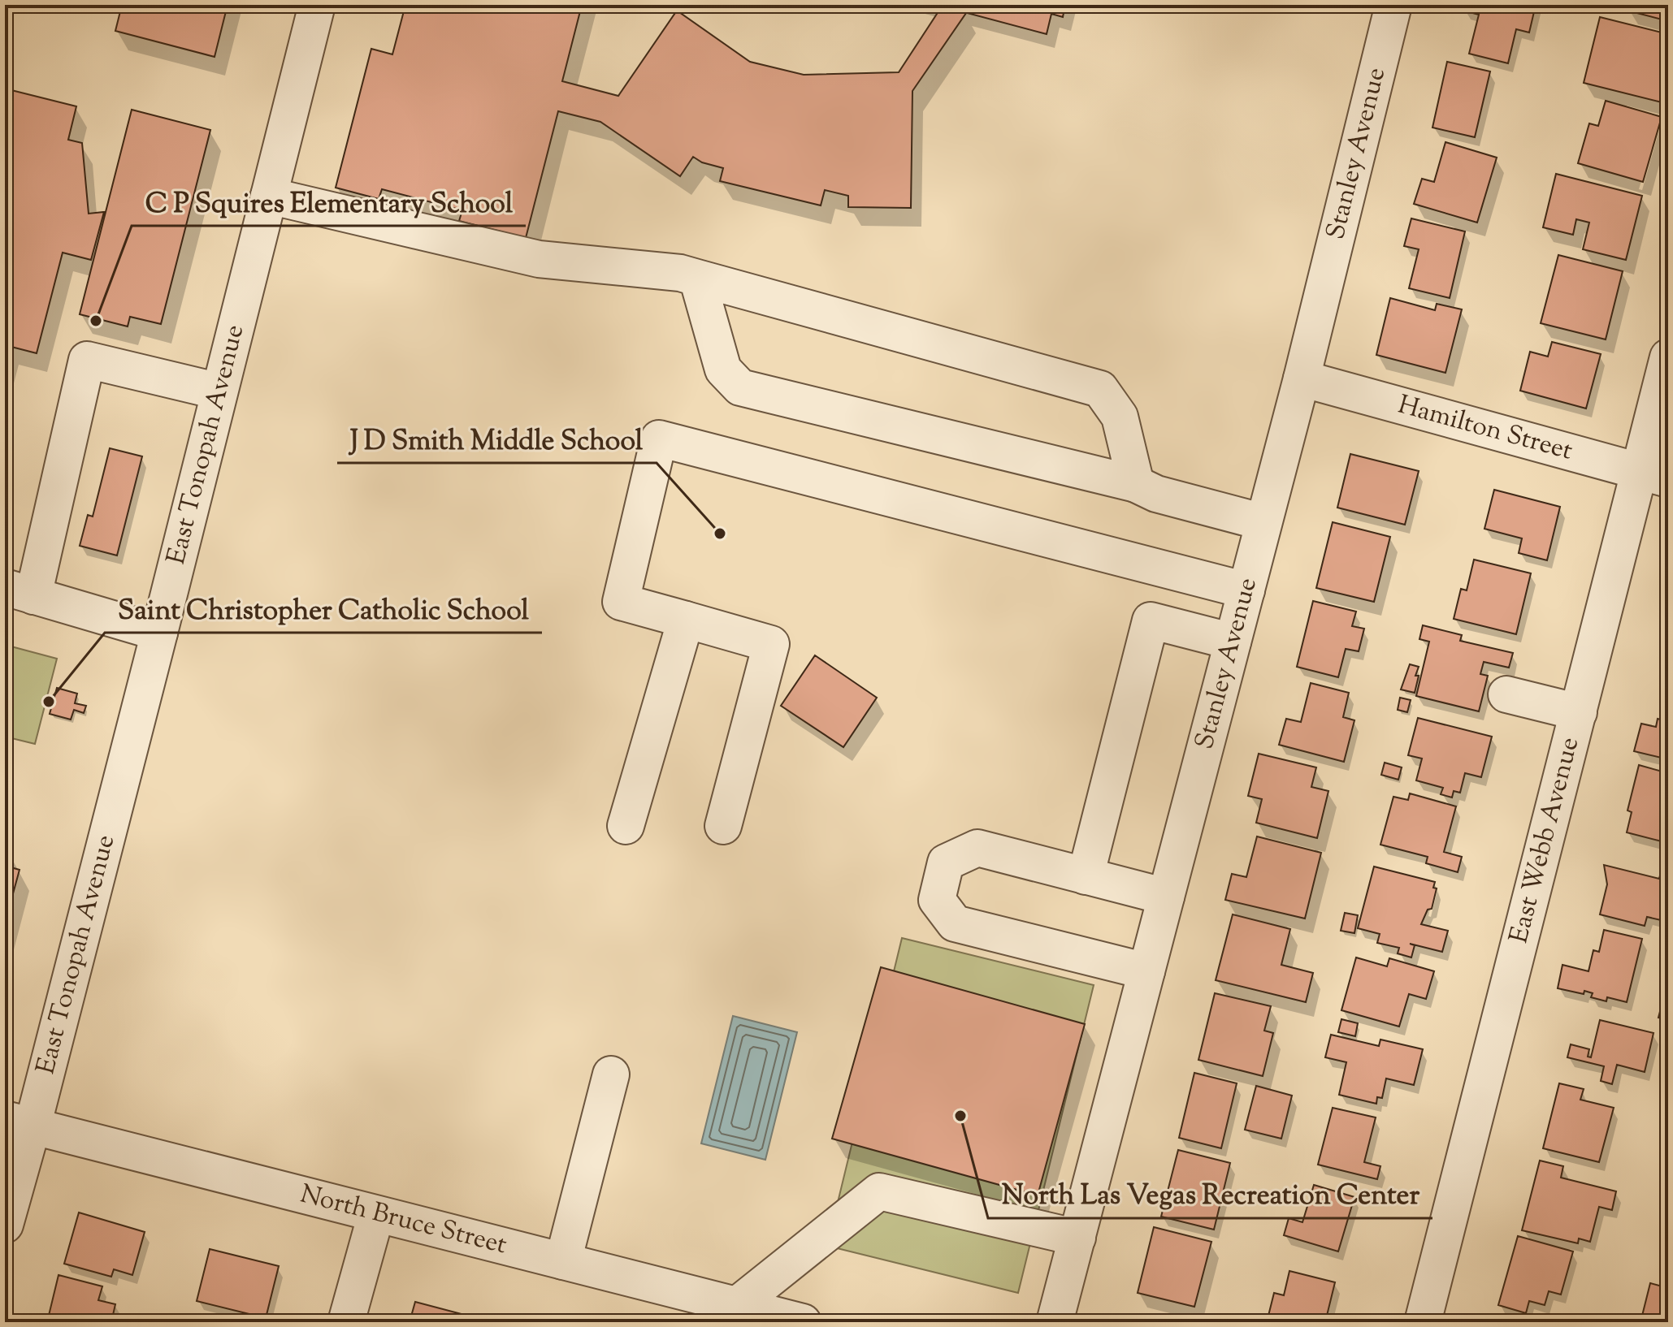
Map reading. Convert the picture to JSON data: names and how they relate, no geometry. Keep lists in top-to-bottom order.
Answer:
{
  "streets": {
    "street": [
      "Stanley Avenue",
      "Hamilton Street",
      "East Tonopah Avenue",
      "East Webb Avenue",
      "North Bruce Street"
    ]
  },
  "crossings": [
    ["Stanley Avenue", "Hamilton Street"],
    ["Hamilton Street", "East Webb Avenue"],
    ["East Tonopah Avenue", "North Bruce Street"]
  ],
  "places": [
    "C P Squires Elementary School",
    "J D Smith Middle School",
    "Saint Christopher Catholic School",
    "North Las Vegas Recreation Center"
  ]
}
